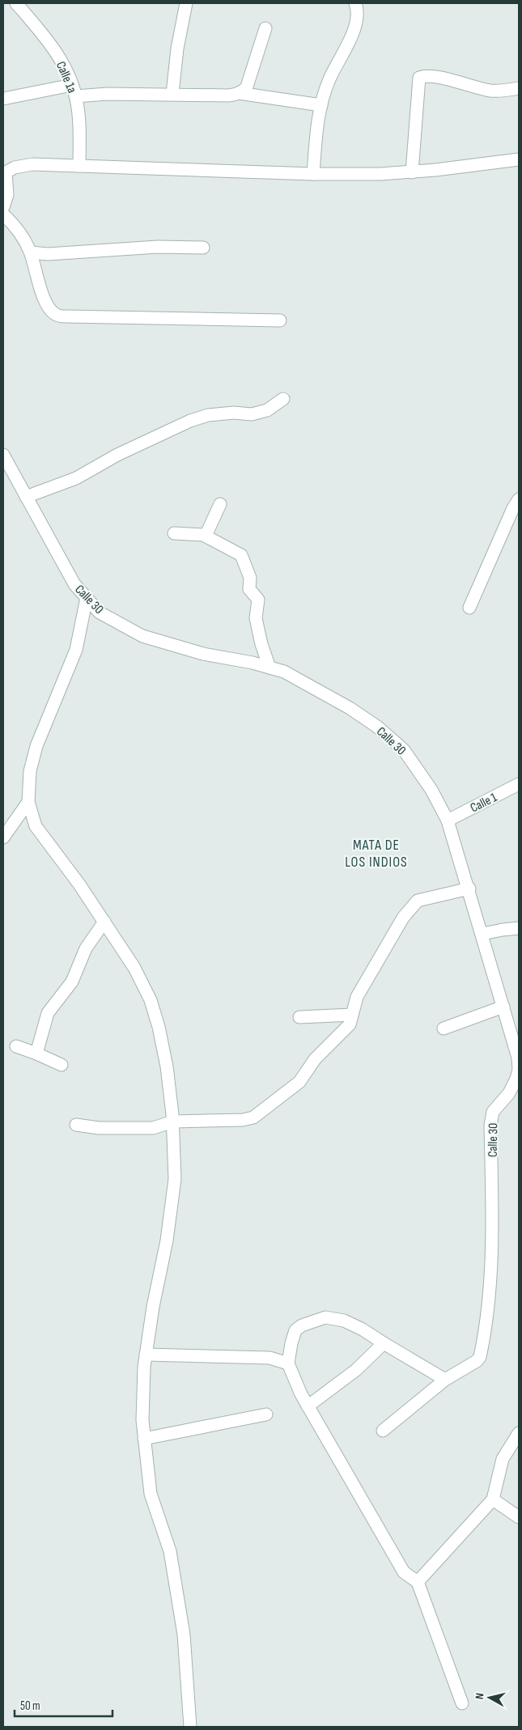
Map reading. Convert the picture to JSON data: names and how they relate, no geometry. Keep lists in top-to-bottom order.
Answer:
{
  "streets": {
    "street": ["Calle 1a", "Calle 30", "Calle 1"]
  },
  "crossings": [
    ["Calle 30", "Calle 1"]
  ],
  "districts": ["MATA DE LOS INDIOS"],
  "scale_bar": "50 m",
  "north": "left"
}
